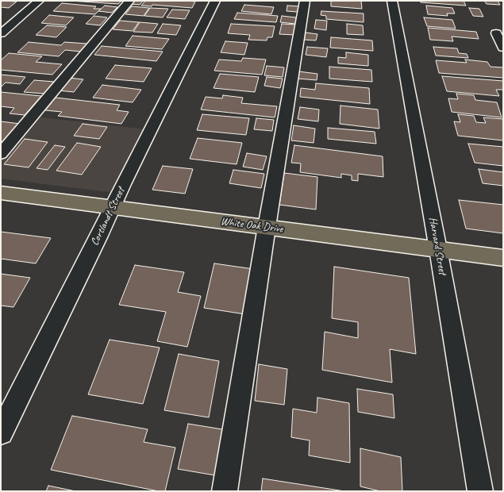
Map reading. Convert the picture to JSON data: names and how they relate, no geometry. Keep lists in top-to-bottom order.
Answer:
{
  "streets": {
    "main road": ["White Oak Drive"],
    "street": ["Cortlandt Street", "Harvard Street"]
  },
  "crossings": [
    ["Cortlandt Street", "White Oak Drive"],
    ["White Oak Drive", "Harvard Street"]
  ]
}
